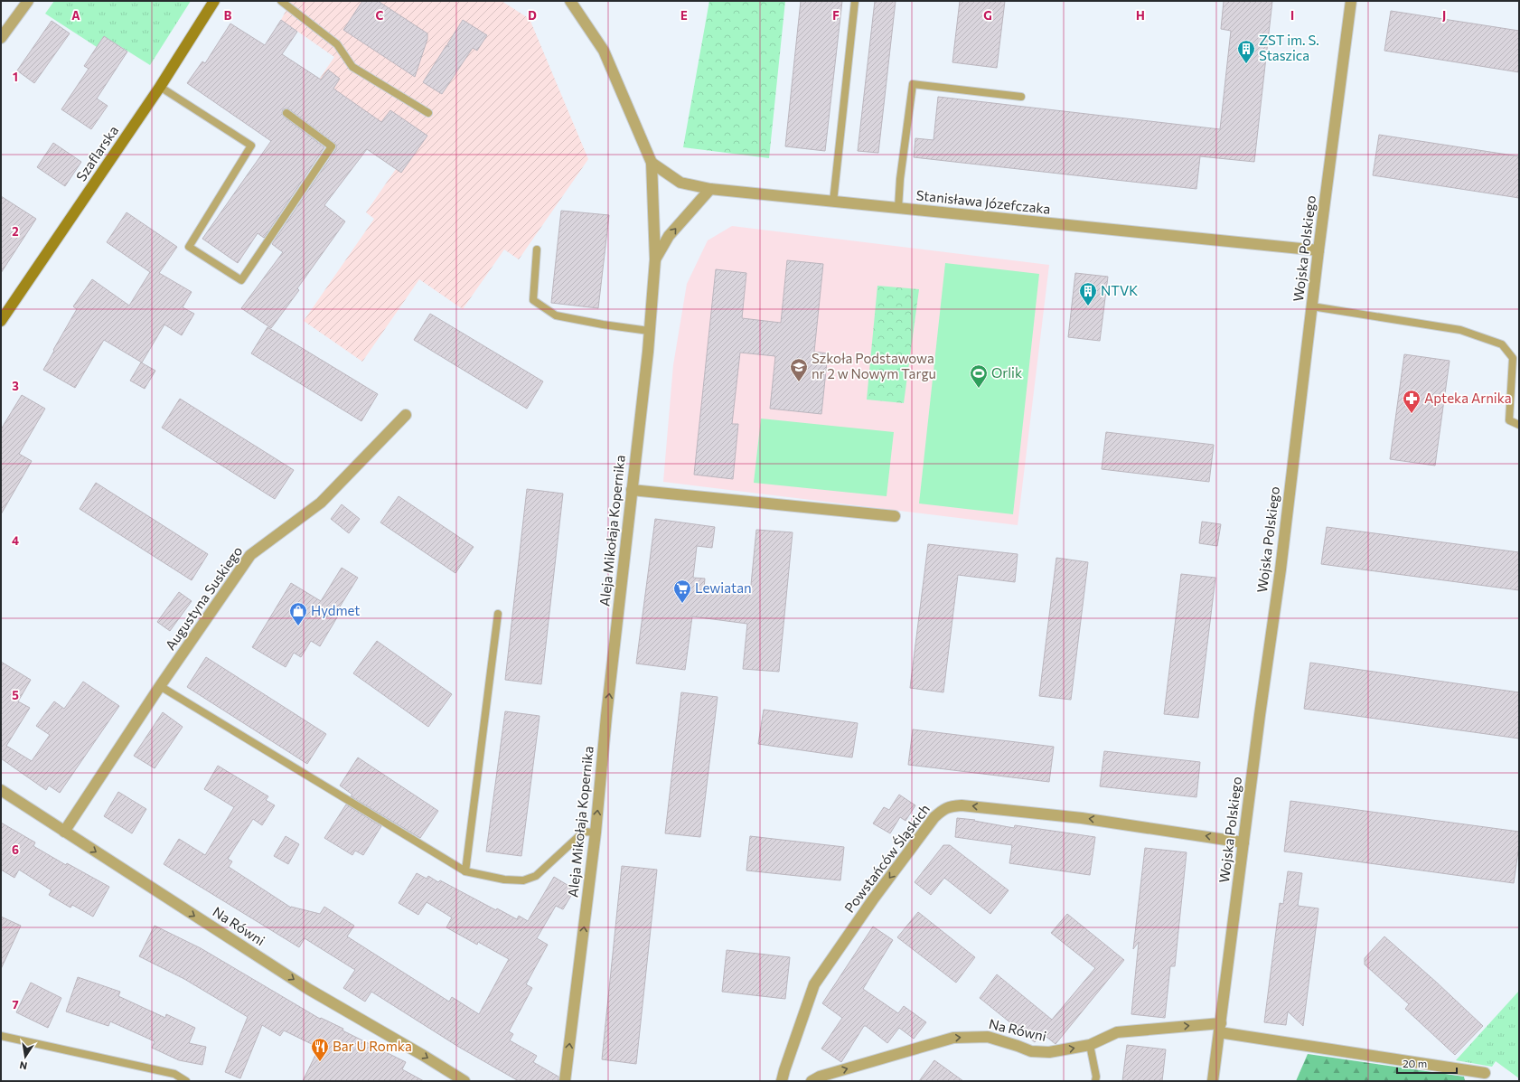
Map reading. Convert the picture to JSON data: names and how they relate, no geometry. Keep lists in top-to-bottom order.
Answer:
{
  "streets": {
    "street": [
      "Szaflarska",
      "Stanisława Józefczaka",
      "Wojska Polskiego",
      "Aleja Mikołaja Kopernika",
      "Augustyna Suskiego",
      "Powstańców Śląskich",
      "Na Równi"
    ]
  },
  "crossings": [
    ["Stanisława Józefczaka", "Wojska Polskiego"],
    ["Stanisława Józefczaka", "Aleja Mikołaja Kopernika"],
    ["Wojska Polskiego", "Powstańców Śląskich"],
    ["Wojska Polskiego", "Na Równi"],
    ["Augustyna Suskiego", "Na Równi"]
  ],
  "one_way": ["Aleja Mikołaja Kopernika", "Powstańców Śląskich", "Na Równi"],
  "places": {
    "building": ["ZST im. S. Staszica", "NTVK"],
    "school or university": ["Szkoła Podstawowa nr 2 w Nowym Targu"],
    "sports": ["Orlik"],
    "pharmacy": ["Apteka Arnika"],
    "supermarket": ["Lewiatan"],
    "shop": ["Hydmet"],
    "restaurant": ["Bar U Romka"]
  },
  "scale_bar": "20 m",
  "north": "bottom",
  "grid": {
    "columns": [
      "A",
      "B",
      "C",
      "D",
      "E",
      "F",
      "G",
      "H",
      "I",
      "J"
    ],
    "rows": [
      "1",
      "2",
      "3",
      "4",
      "5",
      "6",
      "7"
    ]
  }
}
